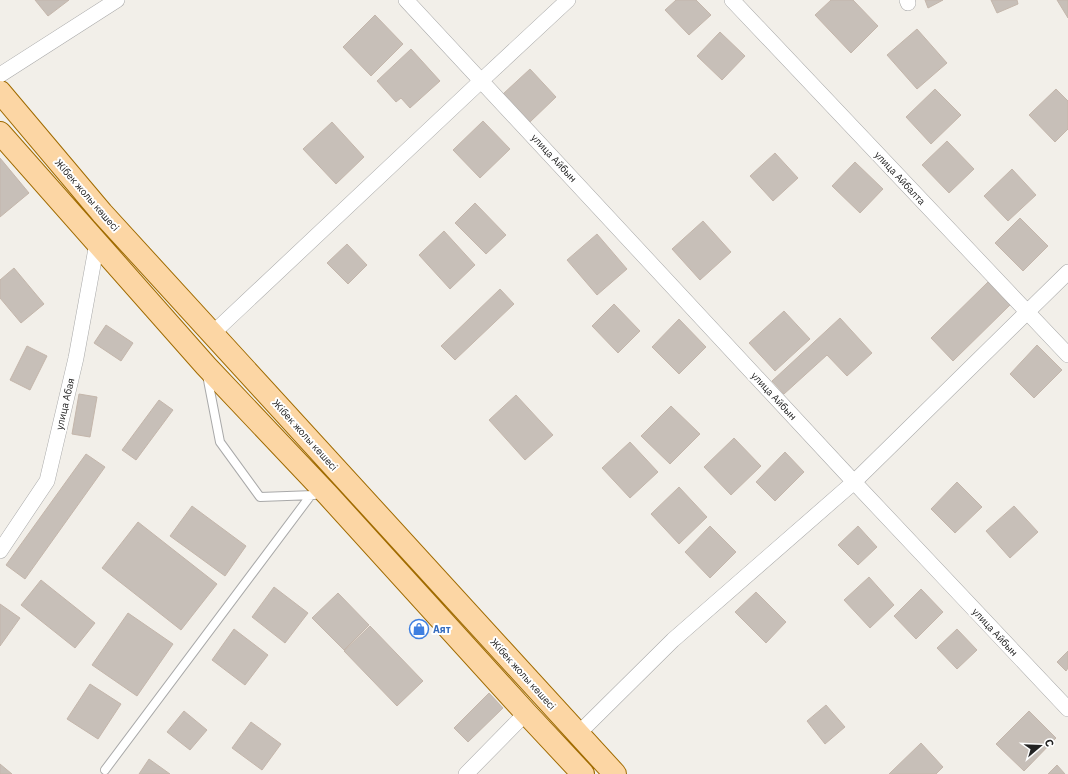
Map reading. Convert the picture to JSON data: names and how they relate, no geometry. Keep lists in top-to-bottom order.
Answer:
{
  "streets": {
    "main road": ["Жібек жолы көшесі"],
    "street": ["улица Айбын", "улица Айбалта", "улица Абая"]
  },
  "places": {
    "shop": ["Аят"]
  },
  "north": "right"
}
